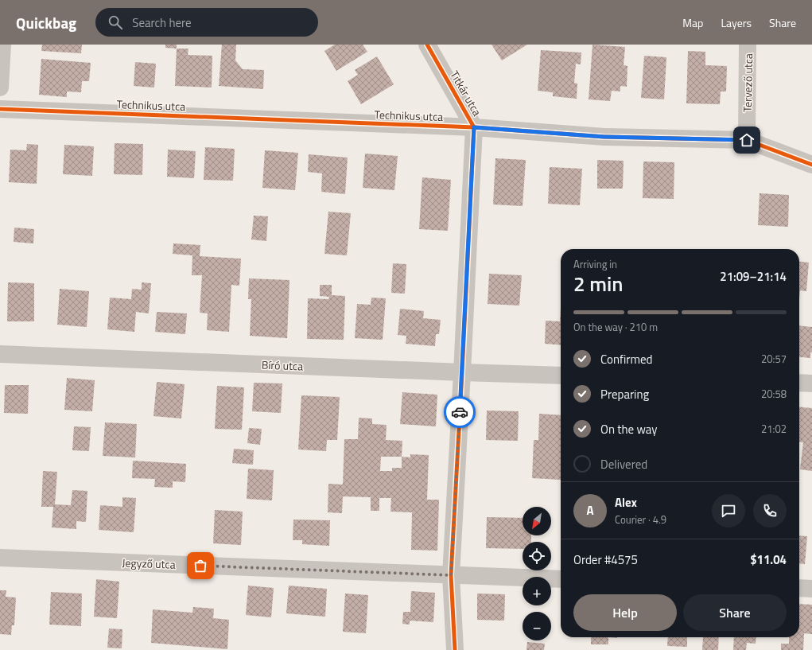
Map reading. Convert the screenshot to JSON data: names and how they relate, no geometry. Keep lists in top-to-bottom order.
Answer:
{
  "streets": {
    "street": [
      "Tervező utca",
      "Titkár utca",
      "Technikus utca",
      "Bíró utca",
      "Jegyző utca"
    ]
  },
  "crossings": [
    ["Tervező utca", "Technikus utca"],
    ["Titkár utca", "Technikus utca"],
    ["Titkár utca", "Bíró utca"],
    ["Titkár utca", "Jegyző utca"]
  ],
  "north": "bottom left",
  "page": {
    "header": "Quickbag",
    "search": "Search here",
    "nav": ["Map", "Layers", "Share"],
    "heading": ["2 min", "Arriving in", "21:09–21:14"],
    "panel": [
      "Alex",
      "Courier · 4.9",
      "Order #4575",
      "$11.04"
    ],
    "bar": "On the way · 210 m",
    "list": [
      ["Confirmed", "20:57"],
      ["Preparing", "20:58"],
      ["On the way", "21:02"],
      "Delivered"
    ],
    "round": "A",
    "map_buttons": ["+", "−"],
    "buttons": ["Help", "Share"]
  }
}
